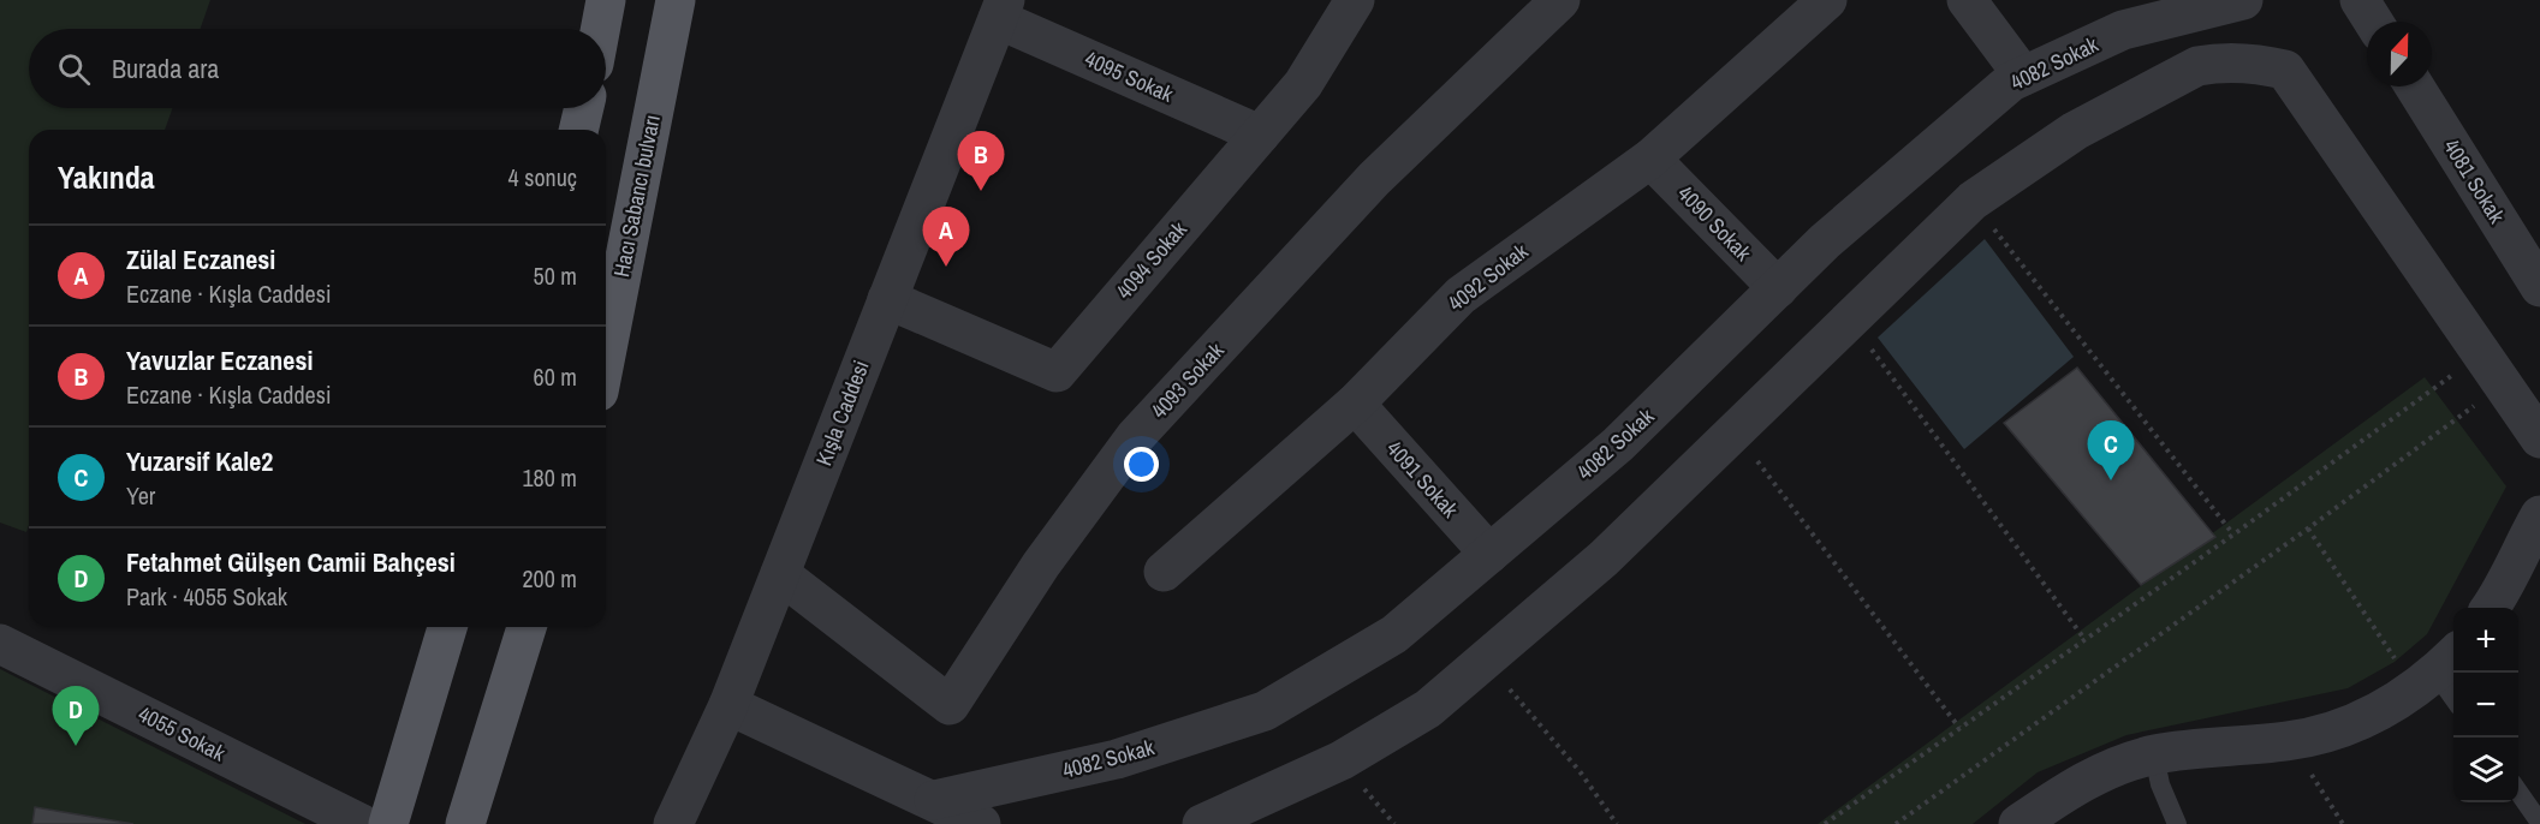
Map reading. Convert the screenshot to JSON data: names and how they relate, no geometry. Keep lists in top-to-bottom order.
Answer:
{
  "streets": {
    "main road": ["Hacı Sabancı bulvarı"],
    "street": [
      "4082 Sokak",
      "4095 Sokak",
      "4081 Sokak",
      "4090 Sokak",
      "4094 Sokak",
      "4092 Sokak",
      "4093 Sokak",
      "Kışla Caddesi",
      "4091 Sokak",
      "4055 Sokak"
    ]
  },
  "crossings": [
    ["4082 Sokak", "4090 Sokak"],
    ["4082 Sokak", "4091 Sokak"],
    ["4095 Sokak", "4094 Sokak"],
    ["4095 Sokak", "Kışla Caddesi"],
    ["4090 Sokak", "4092 Sokak"],
    ["4094 Sokak", "Kışla Caddesi"],
    ["4092 Sokak", "4091 Sokak"],
    ["4093 Sokak", "Kışla Caddesi"]
  ],
  "north": "top",
  "page": {
    "search": "Burada ara",
    "heading": ["Yakında", "4 sonuç"],
    "pins": [
      "B",
      "A",
      "C",
      "D"
    ],
    "list": [
      {
        "mark": "A",
        "name": "Zülal Eczanesi",
        "note": "Eczane · Kışla Caddesi",
        "value": "50 m"
      },
      {
        "mark": "B",
        "name": "Yavuzlar Eczanesi",
        "note": "Eczane · Kışla Caddesi",
        "value": "60 m"
      },
      {
        "mark": "C",
        "name": "Yuzarsif Kale2",
        "note": "Yer",
        "value": "180 m"
      },
      {
        "mark": "D",
        "name": "Fetahmet Gülşen Camii Bahçesi",
        "note": "Park · 4055 Sokak",
        "value": "200 m"
      }
    ],
    "map_buttons": ["+", "−"]
  }
}
